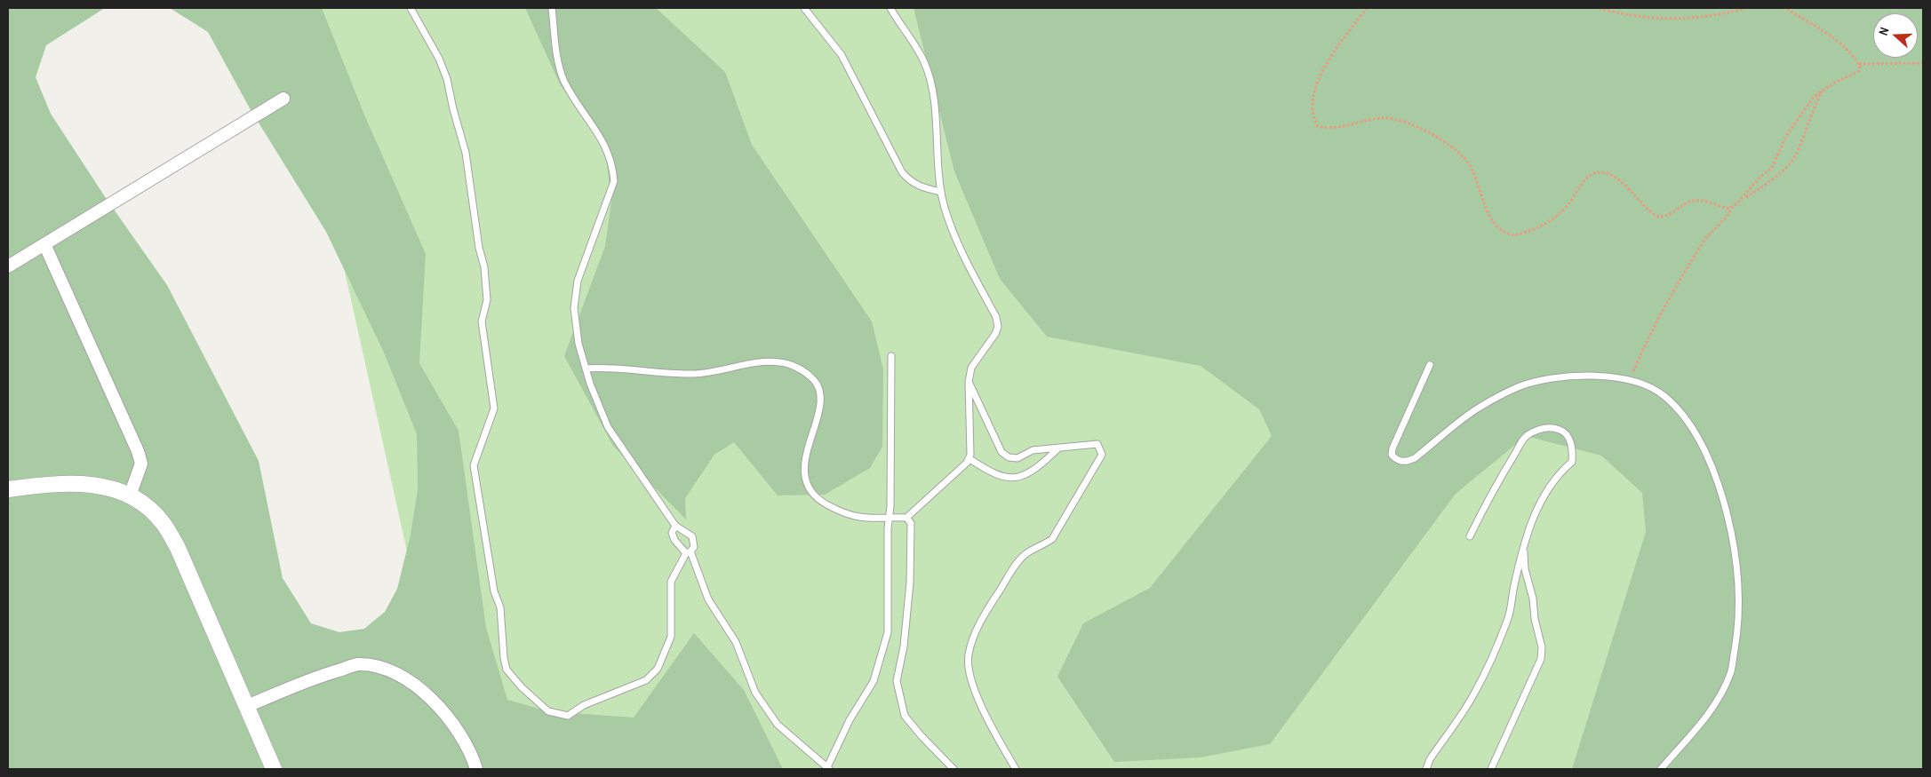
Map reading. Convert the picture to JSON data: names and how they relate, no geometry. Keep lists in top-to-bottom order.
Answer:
{
  "north": "left"
}
